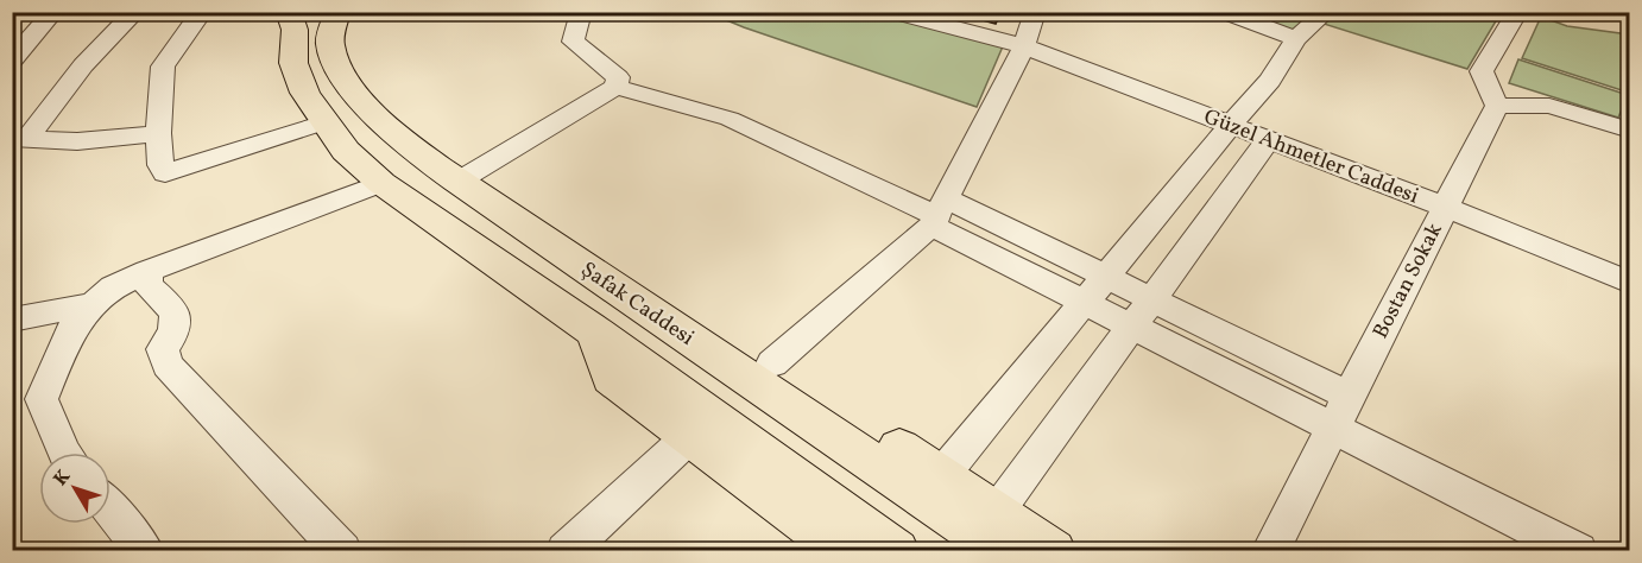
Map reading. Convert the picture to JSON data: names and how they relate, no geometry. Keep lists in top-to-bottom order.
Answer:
{
  "streets": {
    "main road": ["Şafak Caddesi"],
    "street": ["Güzel Ahmetler Caddesi", "Bostan Sokak"]
  },
  "crossings": [
    ["Güzel Ahmetler Caddesi", "Bostan Sokak"]
  ],
  "north": "top left"
}
